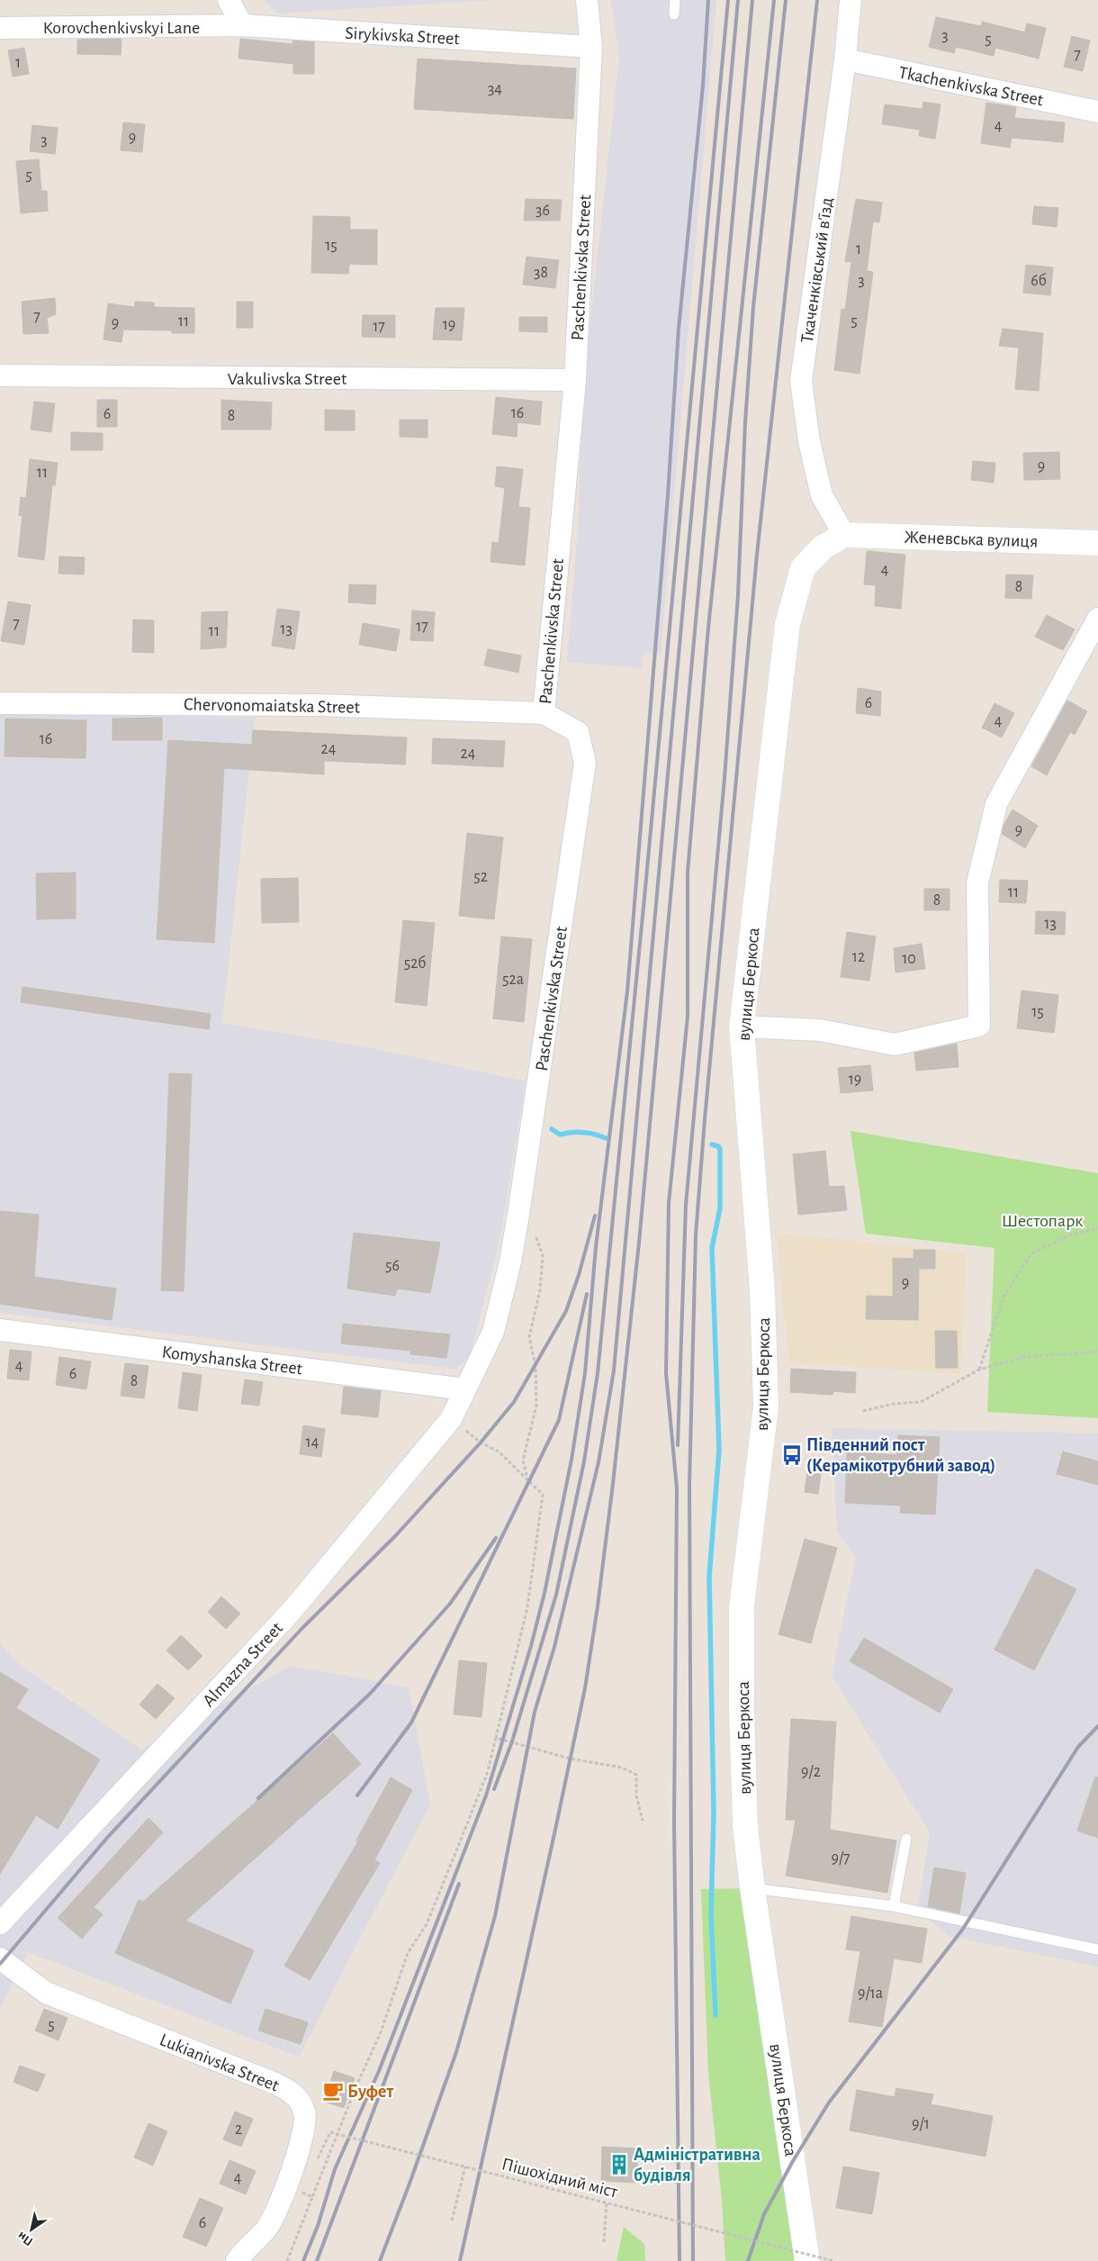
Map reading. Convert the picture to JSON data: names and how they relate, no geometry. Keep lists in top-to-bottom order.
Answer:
{
  "streets": {
    "street": [
      "Korovchenkivskyi Lane",
      "Sirykivska Street",
      "Tkachenkivska Street",
      "Paschenkivska Street",
      "Ткаченківський в'їзд",
      "Vakulivska Street",
      "Женевська вулиця",
      "Chervonomaiatska Street",
      "вулиця Беркоса",
      "Komyshanska Street",
      "Almazna Street",
      "Lukianivska Street"
    ],
    "path": ["Пішохідний міст"]
  },
  "crossings": [
    ["Korovchenkivskyi Lane", "Sirykivska Street"],
    ["Sirykivska Street", "Paschenkivska Street"],
    ["Tkachenkivska Street", "Ткаченківський в'їзд"],
    ["Paschenkivska Street", "Vakulivska Street"],
    ["Paschenkivska Street", "Chervonomaiatska Street"],
    ["Paschenkivska Street", "Komyshanska Street"],
    ["Paschenkivska Street", "Almazna Street"],
    ["Ткаченківський в'їзд", "Женевська вулиця"],
    ["Ткаченківський в'їзд", "вулиця Беркоса"],
    ["Женевська вулиця", "вулиця Беркоса"],
    ["Komyshanska Street", "Almazna Street"]
  ],
  "parks": ["Шестопарк"],
  "places": {
    "bus stop": ["Південний пост (Керамікотрубний завод)"],
    "cafe": ["Буфет"],
    "building": ["Адміністративна будівля"]
  },
  "house_numbers": [
    "3",
    "5",
    "7",
    "1",
    "34",
    "4",
    "9",
    "3",
    "5",
    "36",
    "15",
    "1",
    "38",
    "3",
    "6б",
    "7",
    "11",
    "5",
    "9",
    "19",
    "17",
    "16",
    "6",
    "8",
    "9",
    "11",
    "4",
    "8",
    "7",
    "17",
    "13",
    "11",
    "6",
    "4",
    "16",
    "24",
    "24",
    "9",
    "52",
    "11",
    "8",
    "13",
    "12",
    "10",
    "52б",
    "52а",
    "15",
    "19",
    "56",
    "9",
    "4",
    "6",
    "8",
    "14",
    "9/2",
    "9/7",
    "9/1а",
    "5",
    "9/1",
    "2",
    "4",
    "6"
  ],
  "north": "bottom left"
}
